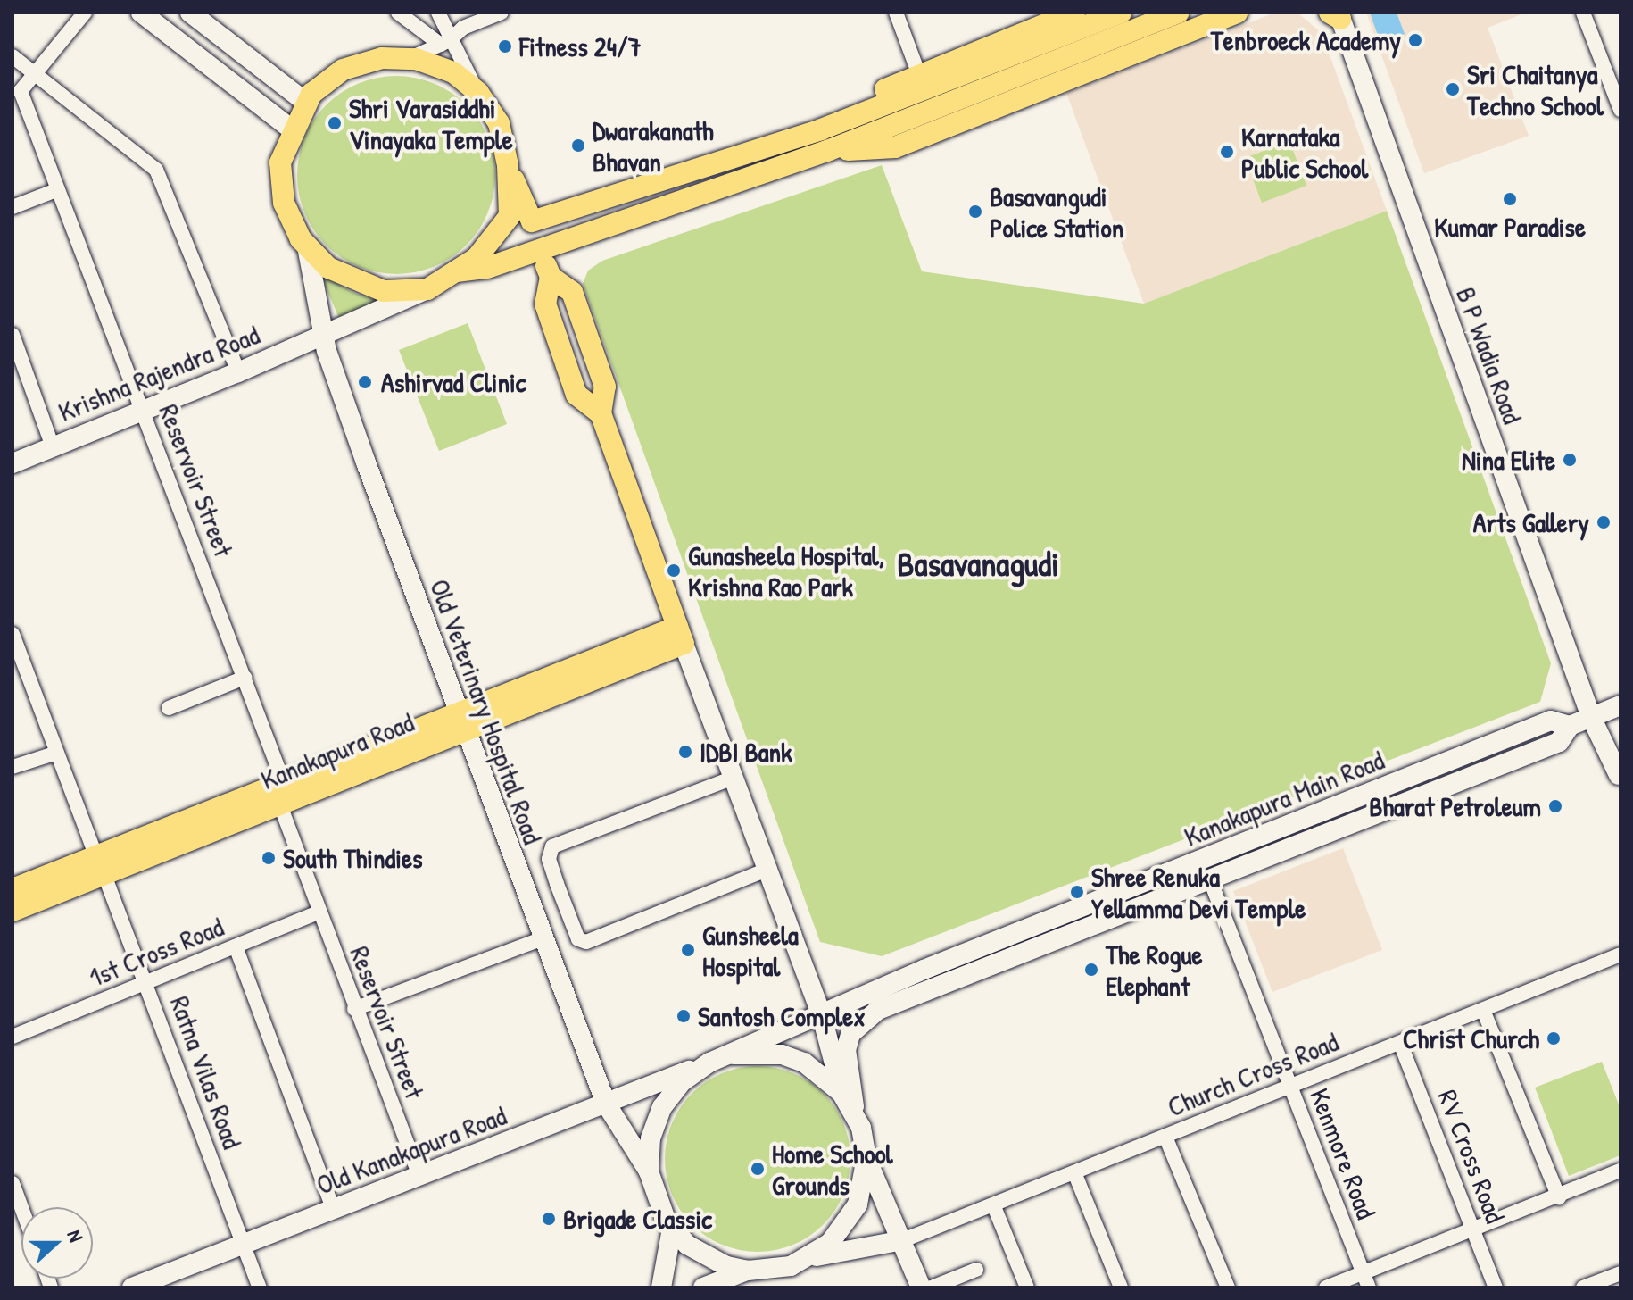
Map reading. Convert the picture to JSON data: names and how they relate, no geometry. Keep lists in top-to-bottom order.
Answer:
{
  "streets": {
    "main road": [
      "B P Wadia Road",
      "Krishna Rajendra Road",
      "Old Veterinary Hospital Road",
      "Kanakapura Road",
      "Kanakapura Main Road",
      "Old Kanakapura Road"
    ],
    "street": [
      "Reservoir Street",
      "1st Cross Road",
      "Ratna Vilas Road",
      "Church Cross Road",
      "Kenmore Road",
      "RV Cross Road"
    ]
  },
  "crossings": [
    ["Krishna Rajendra Road", "Reservoir Street"],
    ["Krishna Rajendra Road", "Old Veterinary Hospital Road"],
    ["Reservoir Street", "Kanakapura Road"],
    ["Reservoir Street", "1st Cross Road"],
    ["Reservoir Street", "Old Kanakapura Road"],
    ["Old Veterinary Hospital Road", "Kanakapura Road"],
    ["Old Veterinary Hospital Road", "Kanakapura Main Road"],
    ["Old Veterinary Hospital Road", "Old Kanakapura Road"],
    ["Kanakapura Road", "Ratna Vilas Road"],
    ["Kanakapura Main Road", "Old Kanakapura Road"],
    ["1st Cross Road", "Ratna Vilas Road"],
    ["Ratna Vilas Road", "Old Kanakapura Road"],
    ["Church Cross Road", "Kenmore Road"],
    ["Church Cross Road", "RV Cross Road"]
  ],
  "districts": ["Basavanagudi"],
  "places": [
    "Tenbroeck Academy",
    "Fitness 24/7",
    "Sri Chaitanya Techno School",
    "Shri Varasiddhi Vinayaka Temple",
    "Dwarakanath Bhavan",
    "Karnataka Public School",
    "Kumar Paradise",
    "Basavangudi Police Station",
    "Ashirvad Clinic",
    "Nina Elite",
    "Arts Gallery",
    "Gunasheela Hospital, Krishna Rao Park",
    "IDBI Bank",
    "Bharat Petroleum",
    "South Thindies",
    "Shree Renuka Yellamma Devi Temple",
    "Gunsheela Hospital",
    "The Rogue Elephant",
    "Santosh Complex",
    "Christ Church",
    "Home School Grounds",
    "Brigade Classic"
  ],
  "north": "right"
}
